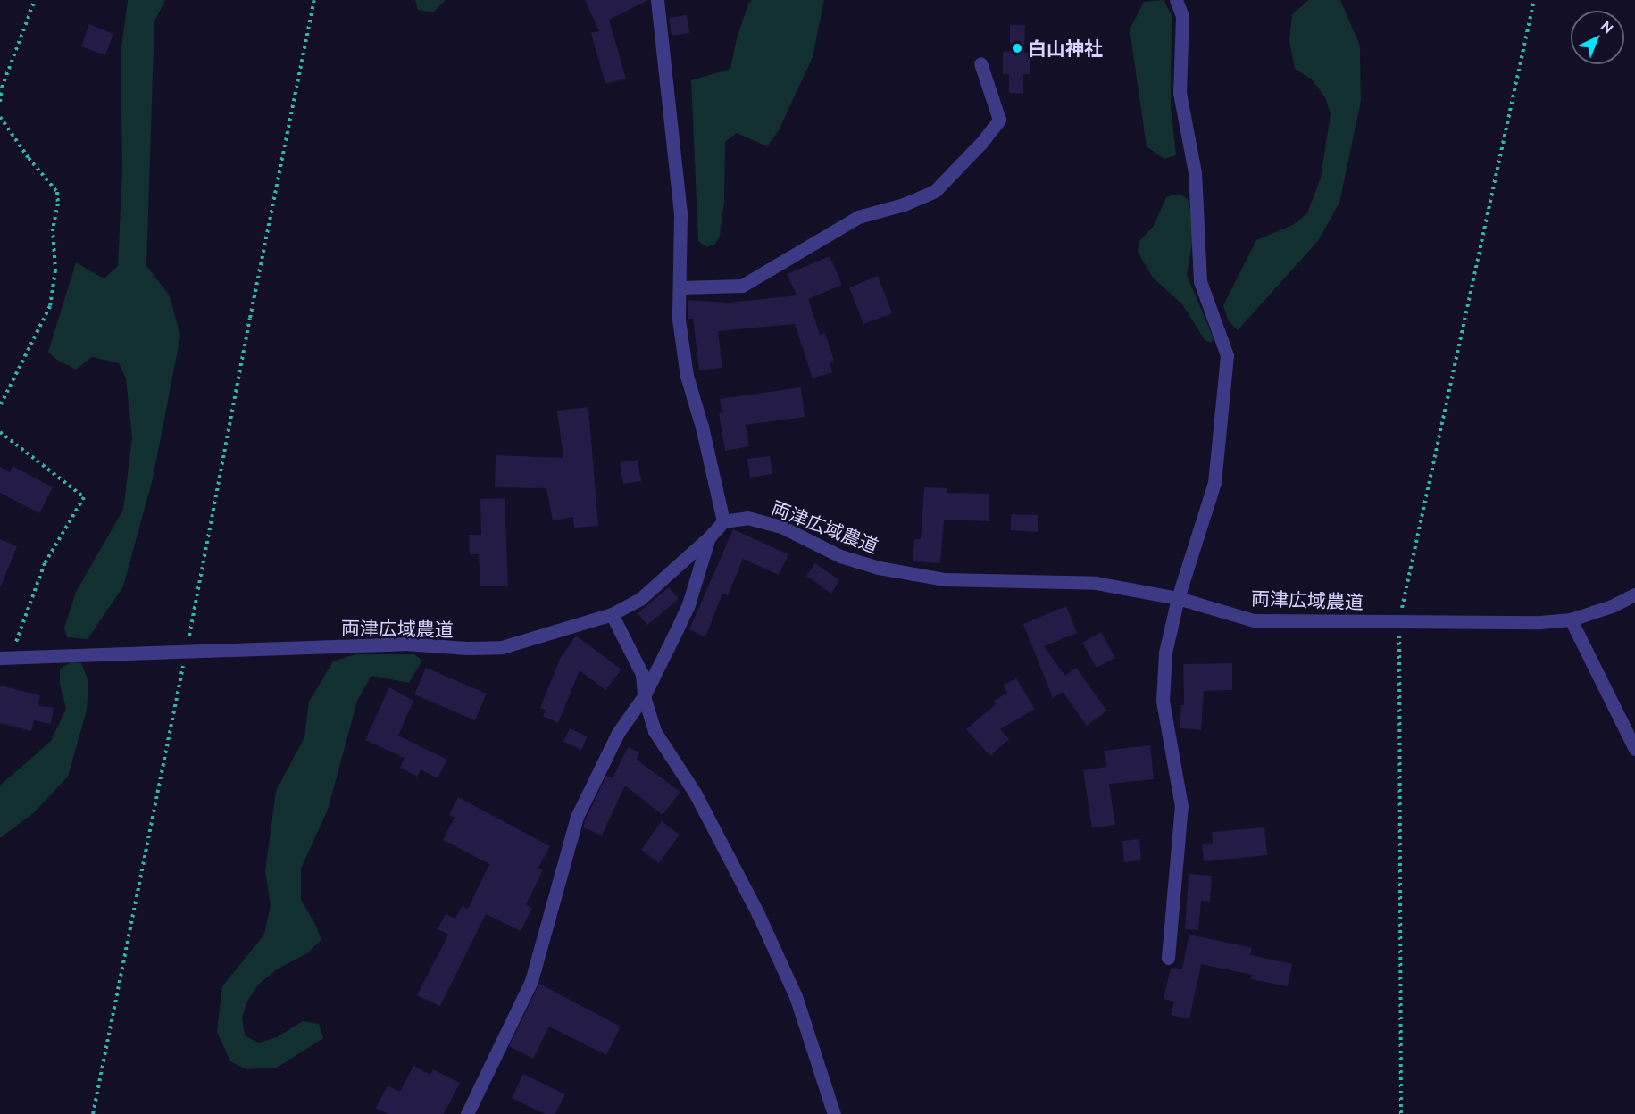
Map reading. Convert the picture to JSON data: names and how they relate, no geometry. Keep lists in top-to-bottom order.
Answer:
{
  "streets": {
    "street": ["両津広域農道"]
  },
  "places": ["白山神社"],
  "north": "top right"
}
